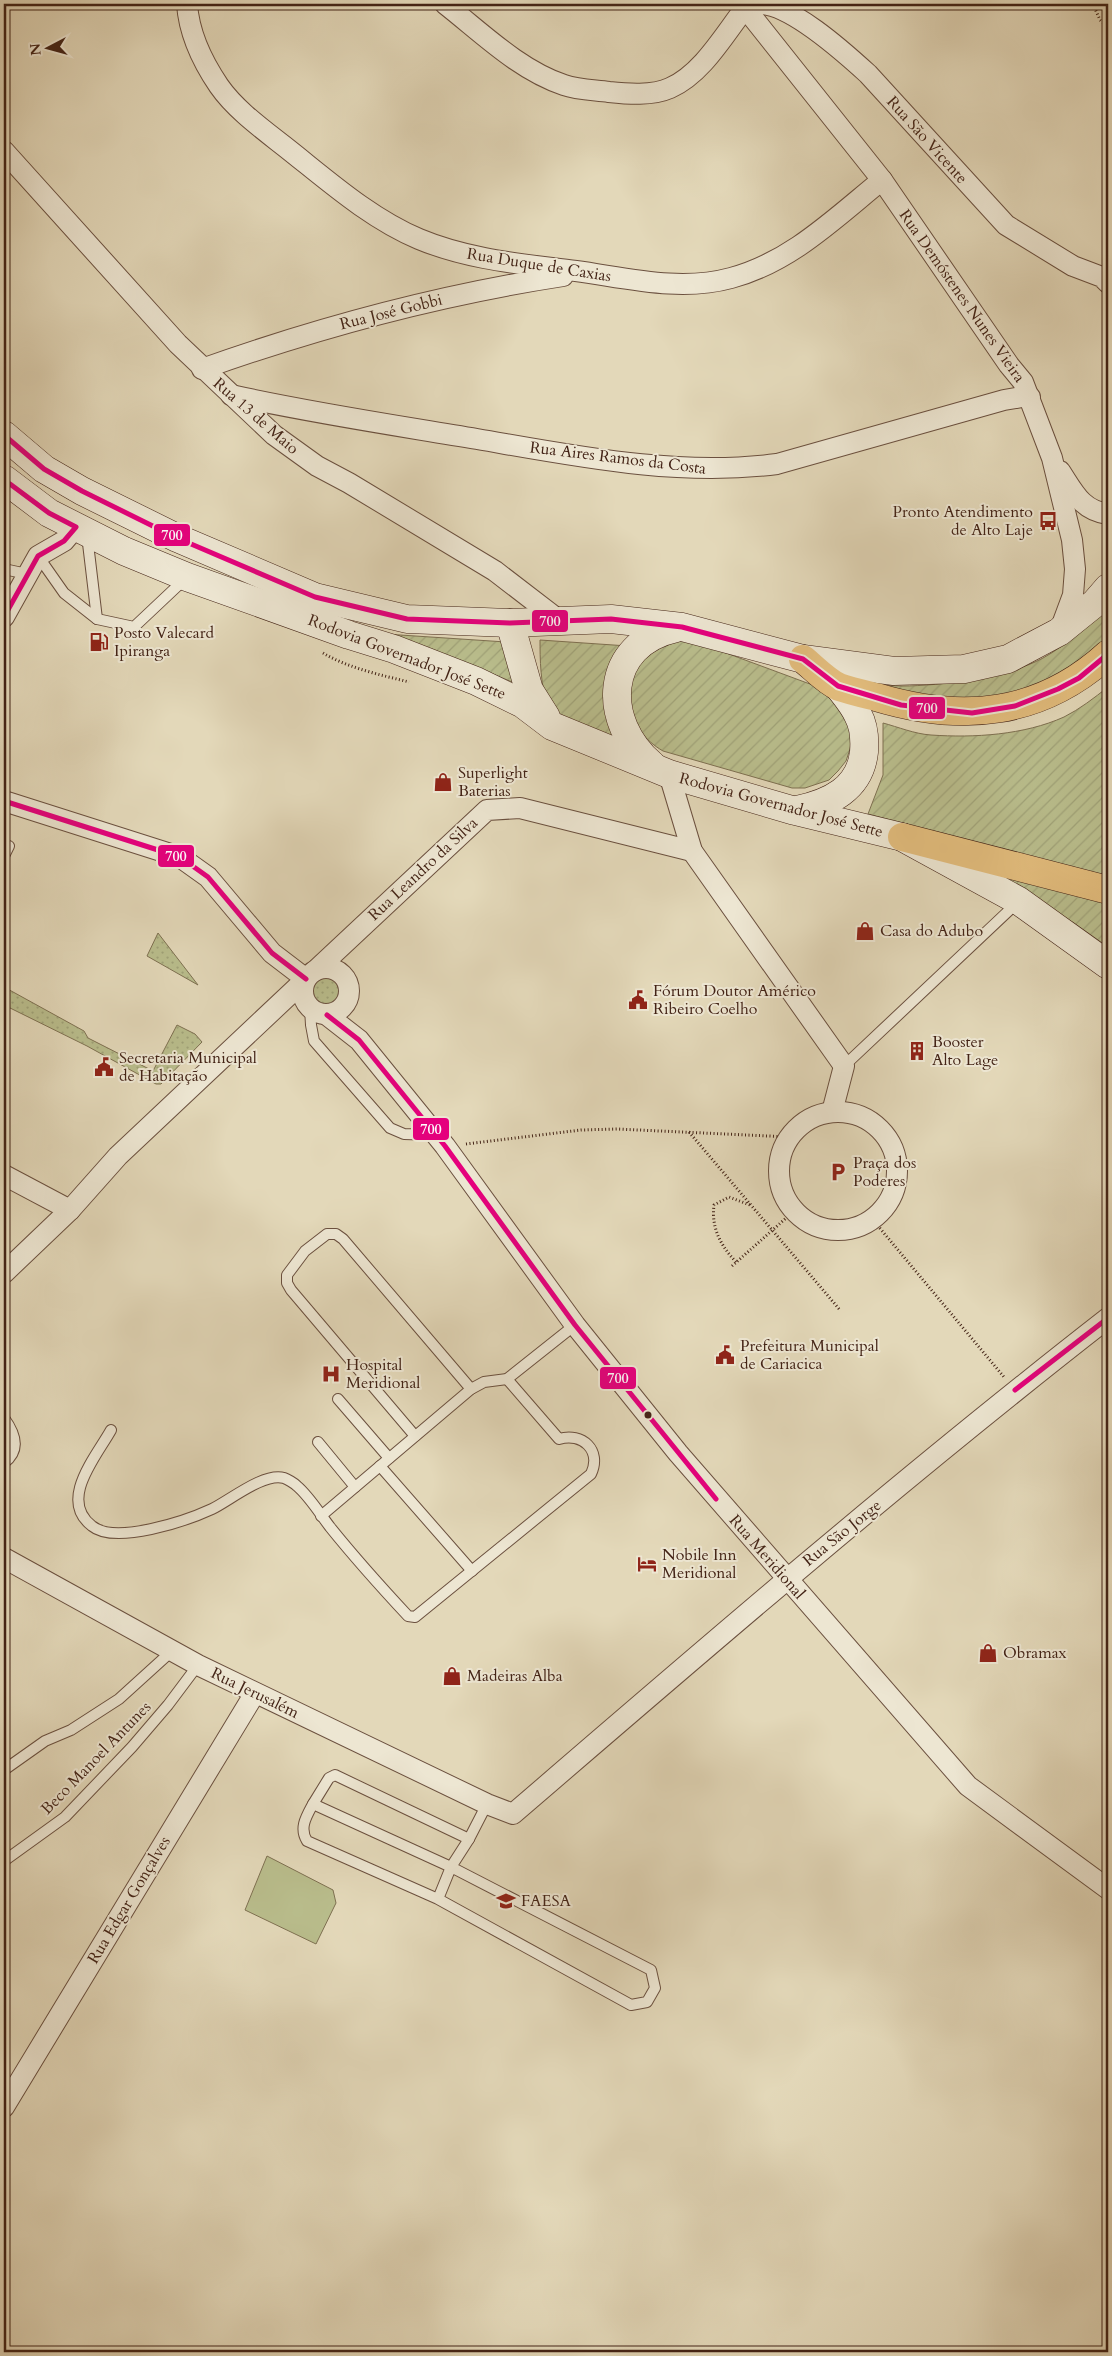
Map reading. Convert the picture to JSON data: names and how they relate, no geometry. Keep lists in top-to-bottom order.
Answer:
{
  "streets": {
    "main road": ["Rodovia Governador José Sette"],
    "street": [
      "Rua São Vicente",
      "Rua Duque de Caxias",
      "Rua Demóstenes Nunes Vieira",
      "Rua José Gobbi",
      "Rua 13 de Maio",
      "Rua Aires Ramos da Costa",
      "Rua Leandro da Silva",
      "Rua São Jorge",
      "Rua Meridional",
      "Rua Jerusalém",
      "Rua Edgar Gonçalves"
    ],
    "lane": ["Beco Manoel Antunes"]
  },
  "crossings": [
    ["Rua São Vicente", "Rua Demóstenes Nunes Vieira"],
    ["Rua Duque de Caxias", "Rua Demóstenes Nunes Vieira"],
    ["Rua Duque de Caxias", "Rua José Gobbi"],
    ["Rua Demóstenes Nunes Vieira", "Rua Aires Ramos da Costa"],
    ["Rua Demóstenes Nunes Vieira", "Rodovia Governador José Sette"],
    ["Rua José Gobbi", "Rua 13 de Maio"],
    ["Rua 13 de Maio", "Rua Aires Ramos da Costa"],
    ["Rua 13 de Maio", "Rodovia Governador José Sette"],
    ["Rua Leandro da Silva", "Rua Meridional"],
    ["Rua São Jorge", "Rua Meridional"],
    ["Rua São Jorge", "Rua Jerusalém"],
    ["Rua Jerusalém", "Beco Manoel Antunes"],
    ["Rua Jerusalém", "Rua Edgar Gonçalves"]
  ],
  "places": {
    "bus stop": ["Pronto Atendimento de Alto Laje"],
    "fuel station": ["Posto Valecard Ipiranga"],
    "shop": [
      "Superlight Baterias",
      "Casa do Adubo",
      "Obramax",
      "Madeiras Alba"
    ],
    "public building": ["Fórum Doutor Américo Ribeiro Coelho", "Secretaria Municipal de Habitação", "Prefeitura Municipal de Cariacica"],
    "building": ["Booster Alto Lage"],
    "parking": ["Praça dos Poderes"],
    "hospital": ["Hospital Meridional"],
    "hotel": ["Nobile Inn Meridional"],
    "school or university": ["FAESA"]
  },
  "lines": ["transit line 700"],
  "north": "left"
}
